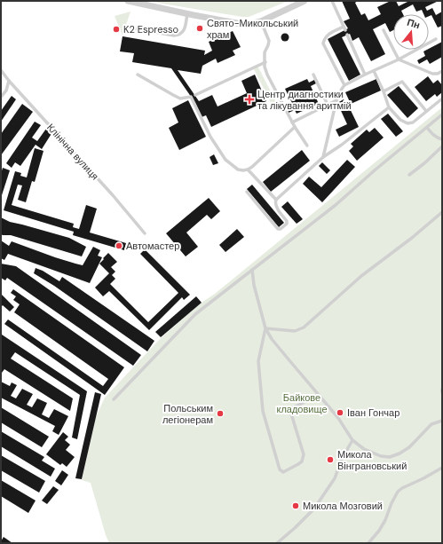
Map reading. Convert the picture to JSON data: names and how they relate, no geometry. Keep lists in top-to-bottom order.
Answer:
{
  "streets": {
    "lane": ["Клінічна вулиця"]
  },
  "parks": ["Байкове кладовище"],
  "places": {
    "other": [
      "Свято-Микольський храм",
      "K2 Espresso",
      "Автомастер",
      "Іван Гончар",
      "Польським легіонерам",
      "Микола Вінграновський",
      "Микола Мозговий"
    ],
    "health": ["Центр диагностики та лікування аритмій"]
  },
  "north": "top"
}
